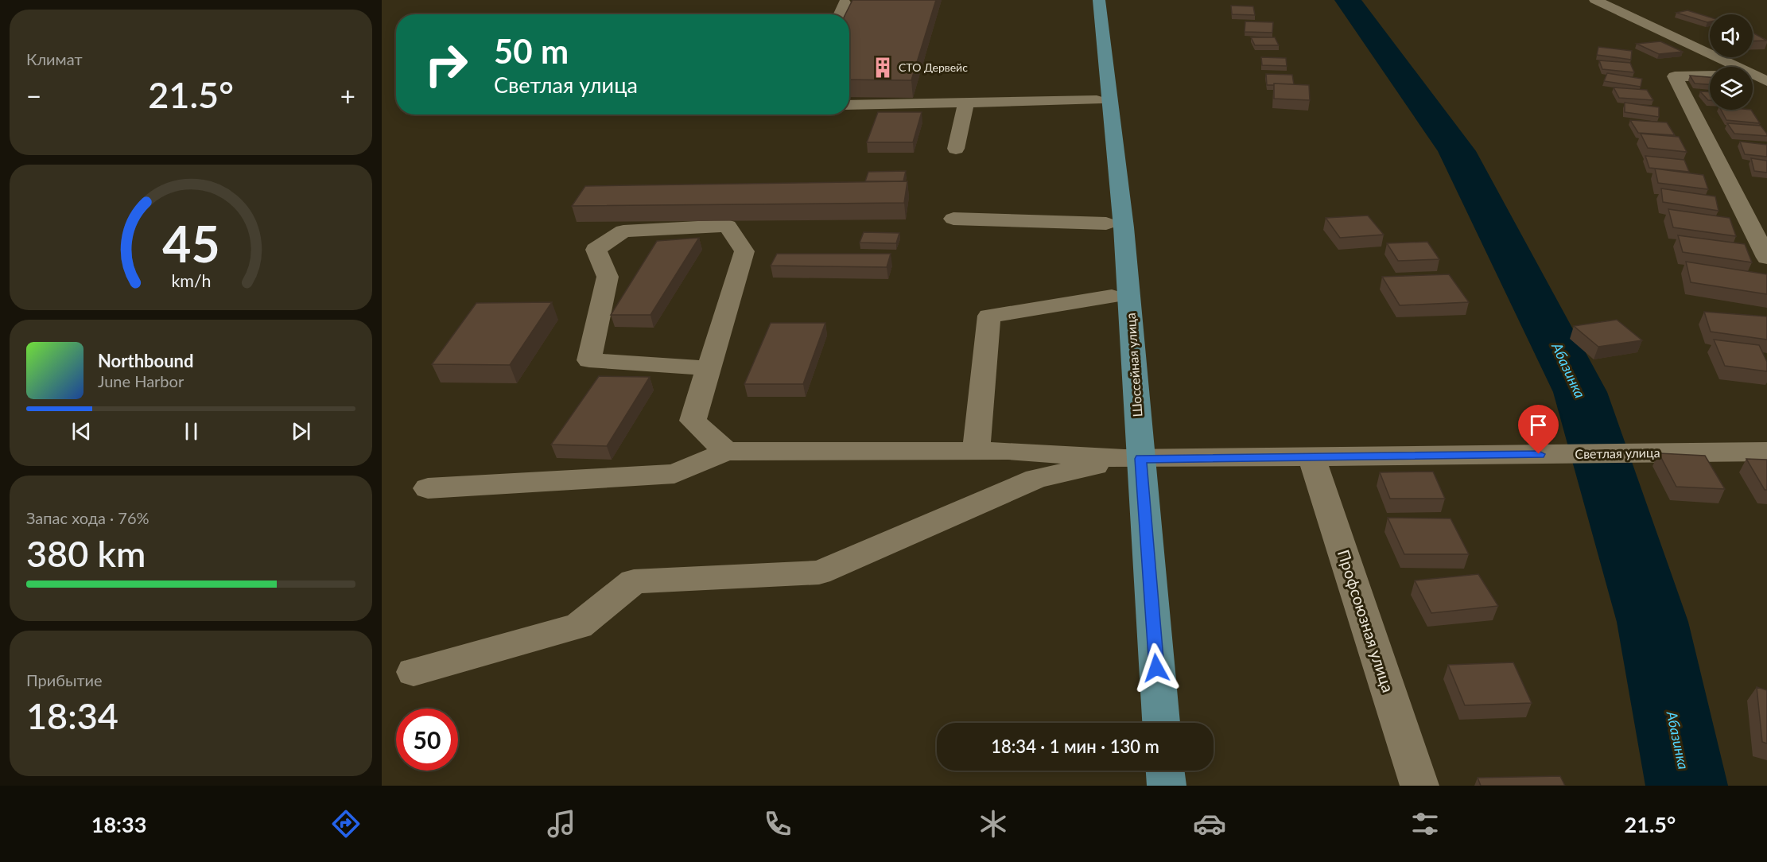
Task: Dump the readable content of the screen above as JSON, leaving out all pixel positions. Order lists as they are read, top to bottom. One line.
{"streets":{"main road":["Шоссейная улица"],"street":["Светлая улица","Профсоюзная улица"]},"crossings":[["Шоссейная улица","Светлая улица"],["Светлая улица","Профсоюзная улица"]],"water":["Абазинка"],"places":{"building":["СТО Дервейс"]},"page":{"tile":["Климат",["Запас хода · 76%","380 km"],["Прибытие","18:34"]],"turn":["50 m","Светлая улица"],"heat":["−","21.5°","+"],"song":["Northbound","June Harbor"],"limit":"50","trip":"18:34 · 1 мин · 130 m","tabs":["18:33","21.5°"],"gauge":["45","km/h"]}}
